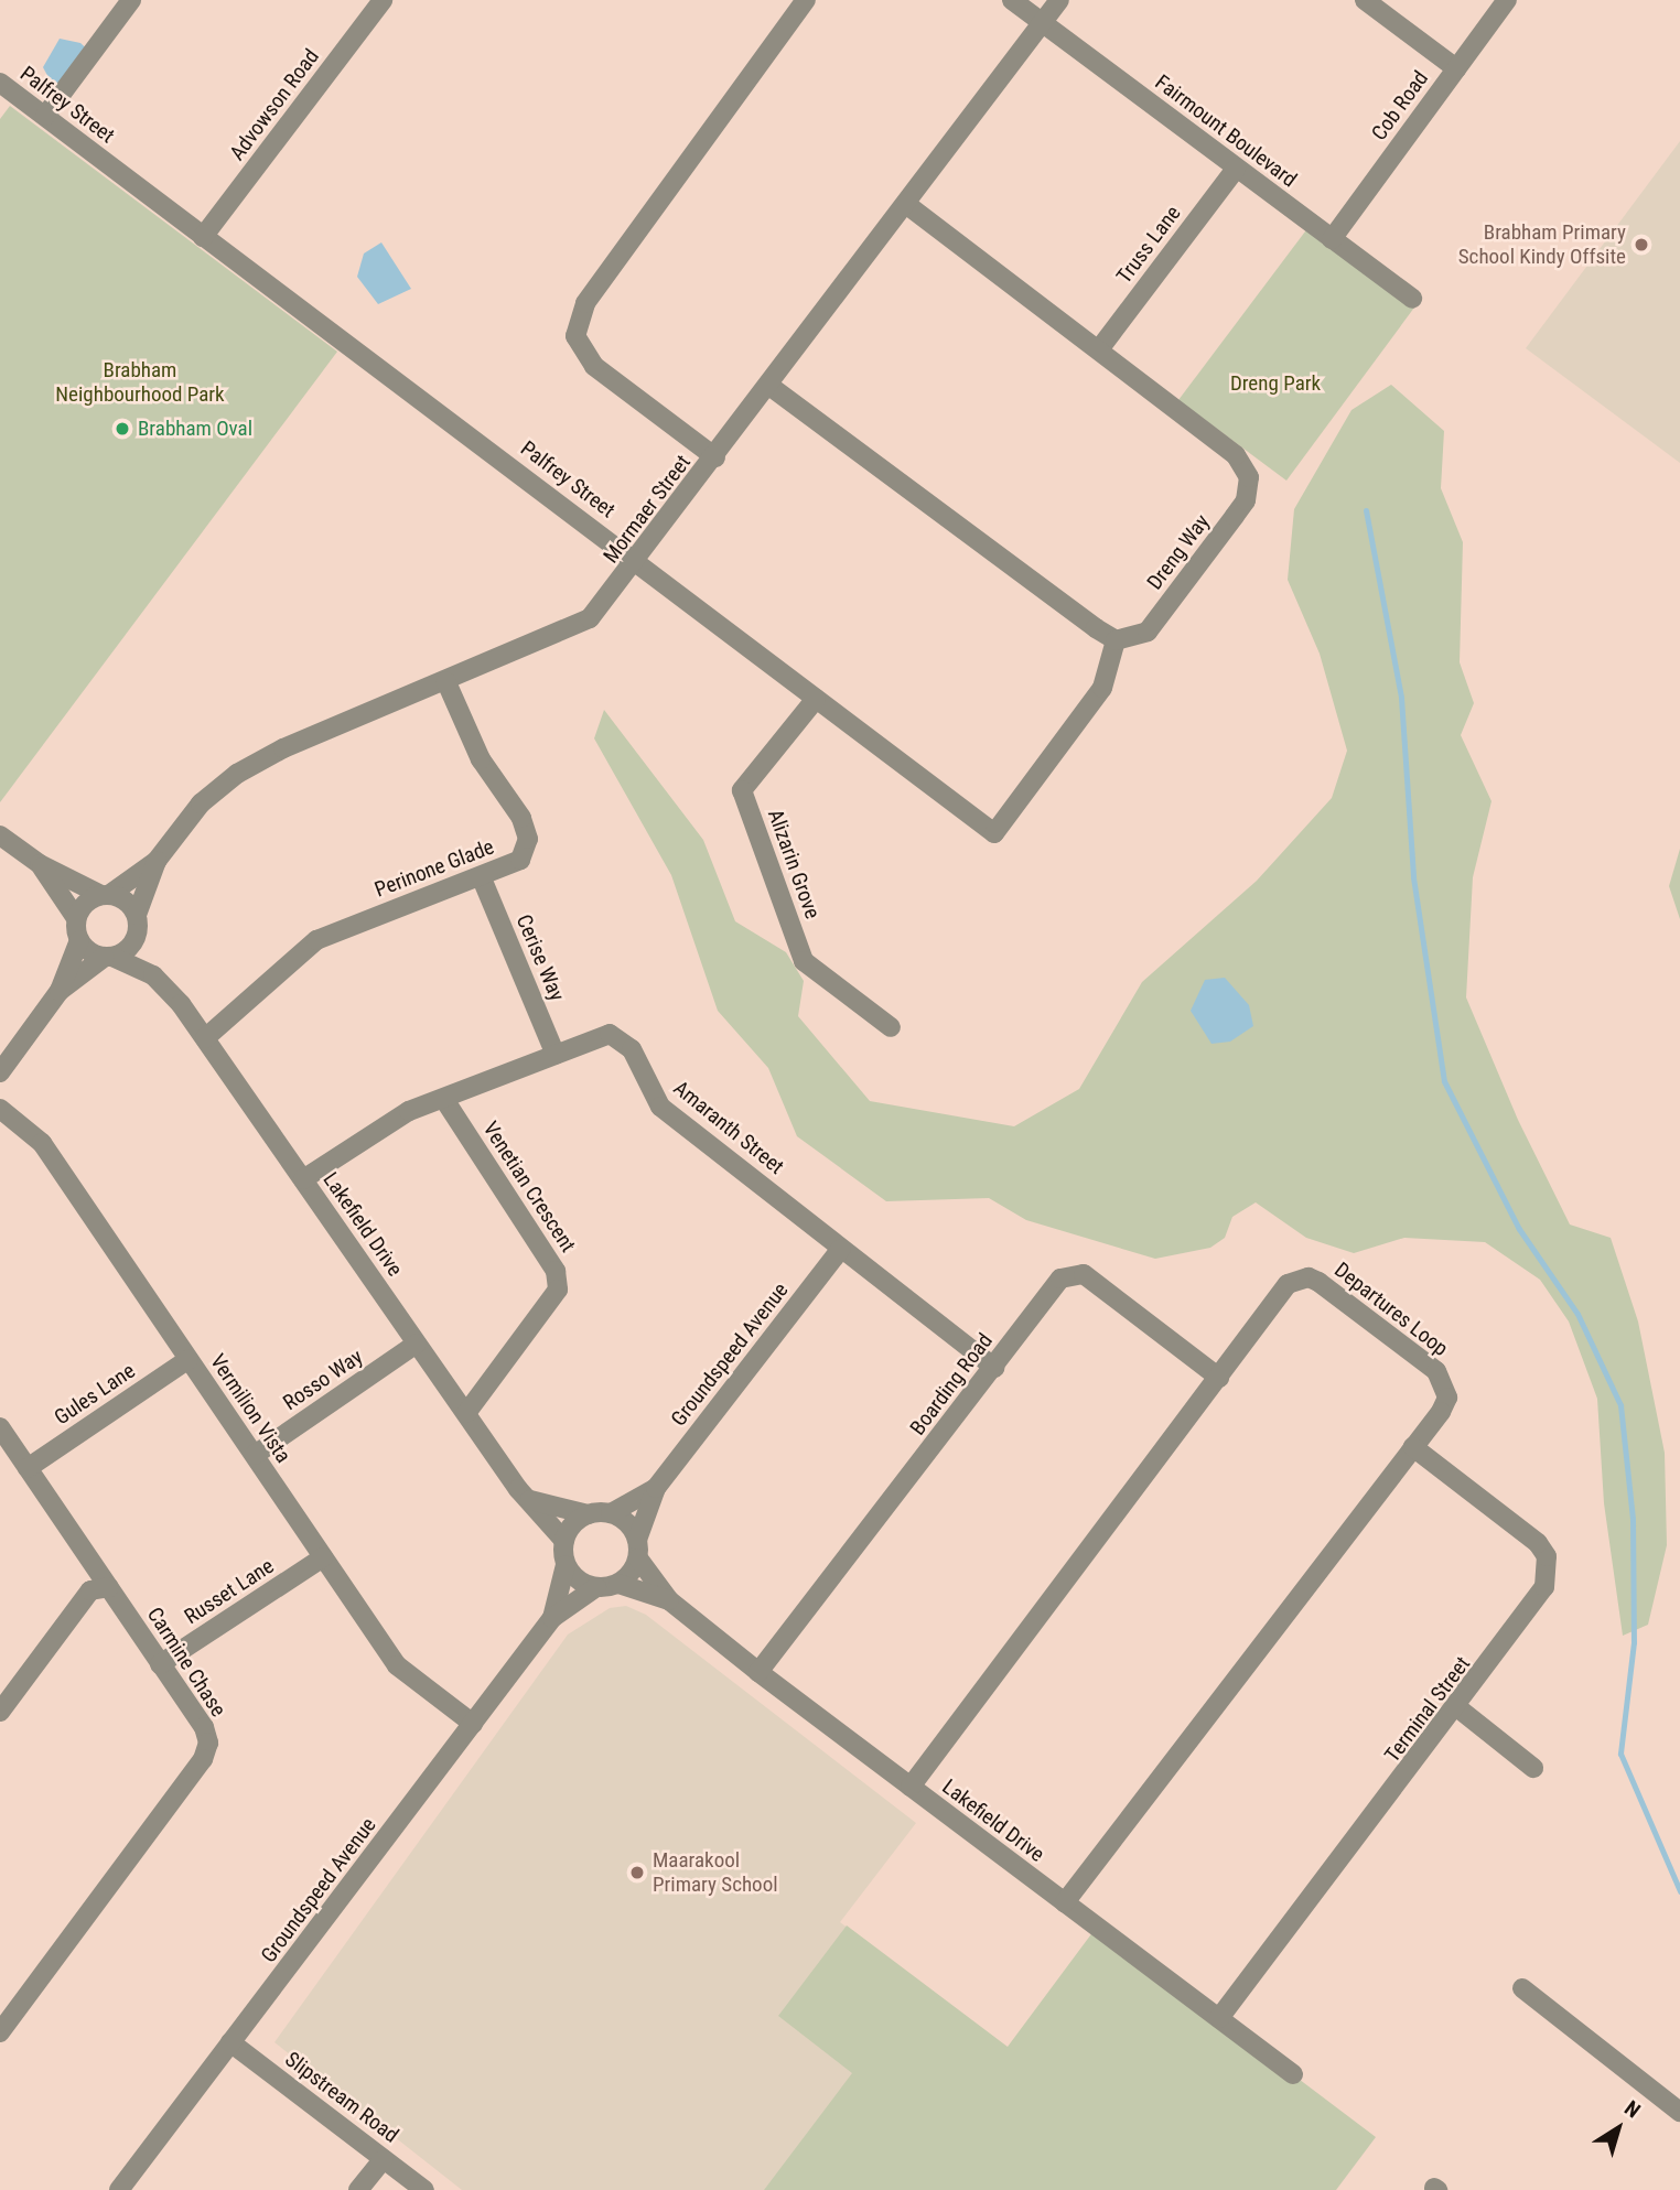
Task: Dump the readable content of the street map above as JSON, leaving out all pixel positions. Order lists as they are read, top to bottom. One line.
{"streets":{"street":["Palfrey Street","Advowson Road","Cob Road","Fairmount Boulevard","Truss Lane","Mormaer Street","Dreng Way","Alizarin Grove","Perinone Glade","Cerise Way","Amaranth Street","Venetian Crescent","Lakefield Drive","Departures Loop","Groundspeed Avenue","Rosso Way","Boarding Road","Gules Lane","Vermilion Vista","Russet Lane","Carmine Chase","Terminal Street","Slipstream Road"]},"crossings":[["Palfrey Street","Advowson Road"],["Palfrey Street","Mormaer Street"],["Palfrey Street","Dreng Way"],["Palfrey Street","Alizarin Grove"],["Cob Road","Fairmount Boulevard"],["Fairmount Boulevard","Truss Lane"],["Fairmount Boulevard","Mormaer Street"],["Truss Lane","Dreng Way"],["Mormaer Street","Dreng Way"],["Mormaer Street","Perinone Glade"],["Mormaer Street","Lakefield Drive"],["Perinone Glade","Cerise Way"],["Perinone Glade","Lakefield Drive"],["Cerise Way","Amaranth Street"],["Amaranth Street","Venetian Crescent"],["Amaranth Street","Lakefield Drive"],["Amaranth Street","Groundspeed Avenue"],["Amaranth Street","Boarding Road"],["Venetian Crescent","Lakefield Drive"],["Lakefield Drive","Departures Loop"],["Lakefield Drive","Groundspeed Avenue"],["Lakefield Drive","Rosso Way"],["Lakefield Drive","Boarding Road"],["Lakefield Drive","Terminal Street"],["Departures Loop","Boarding Road"],["Departures Loop","Terminal Street"],["Groundspeed Avenue","Vermilion Vista"],["Groundspeed Avenue","Slipstream Road"],["Rosso Way","Vermilion Vista"],["Gules Lane","Vermilion Vista"],["Gules Lane","Carmine Chase"],["Vermilion Vista","Russet Lane"],["Russet Lane","Carmine Chase"]],"parks":["Brabham Neighbourhood Park","Dreng Park"],"places":["Brabham Primary School Kindy Offsite","Brabham Oval","Maarakool Primary School"],"north":"top right"}
